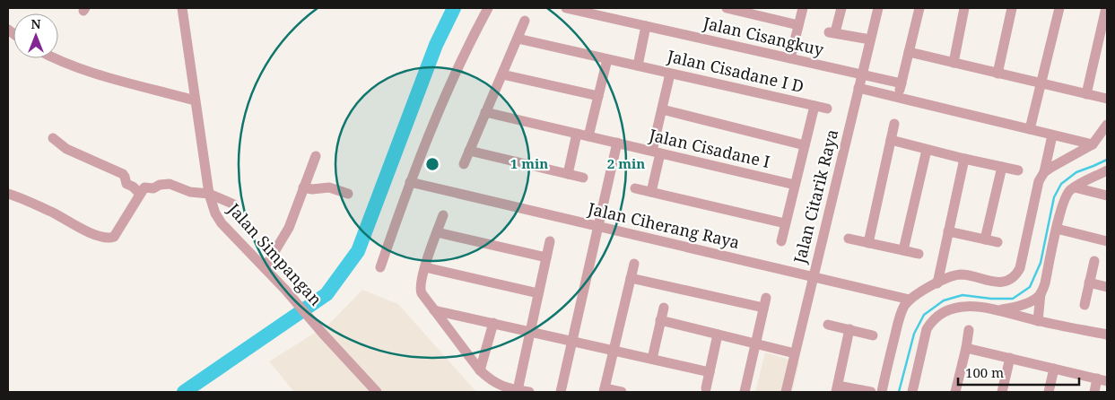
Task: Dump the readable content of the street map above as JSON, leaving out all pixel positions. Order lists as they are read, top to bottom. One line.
{"streets":{"street":["Jalan Cisangkuy","Jalan Cisadane I D","Jalan Cisadane I","Jalan Citarik Raya","Jalan Ciherang Raya","Jalan Simpangan"]},"crossings":[["Jalan Cisangkuy","Jalan Citarik Raya"],["Jalan Citarik Raya","Jalan Ciherang Raya"]],"scale_bar":"100 m","north":"top","rings":["1 min","2 min"]}
